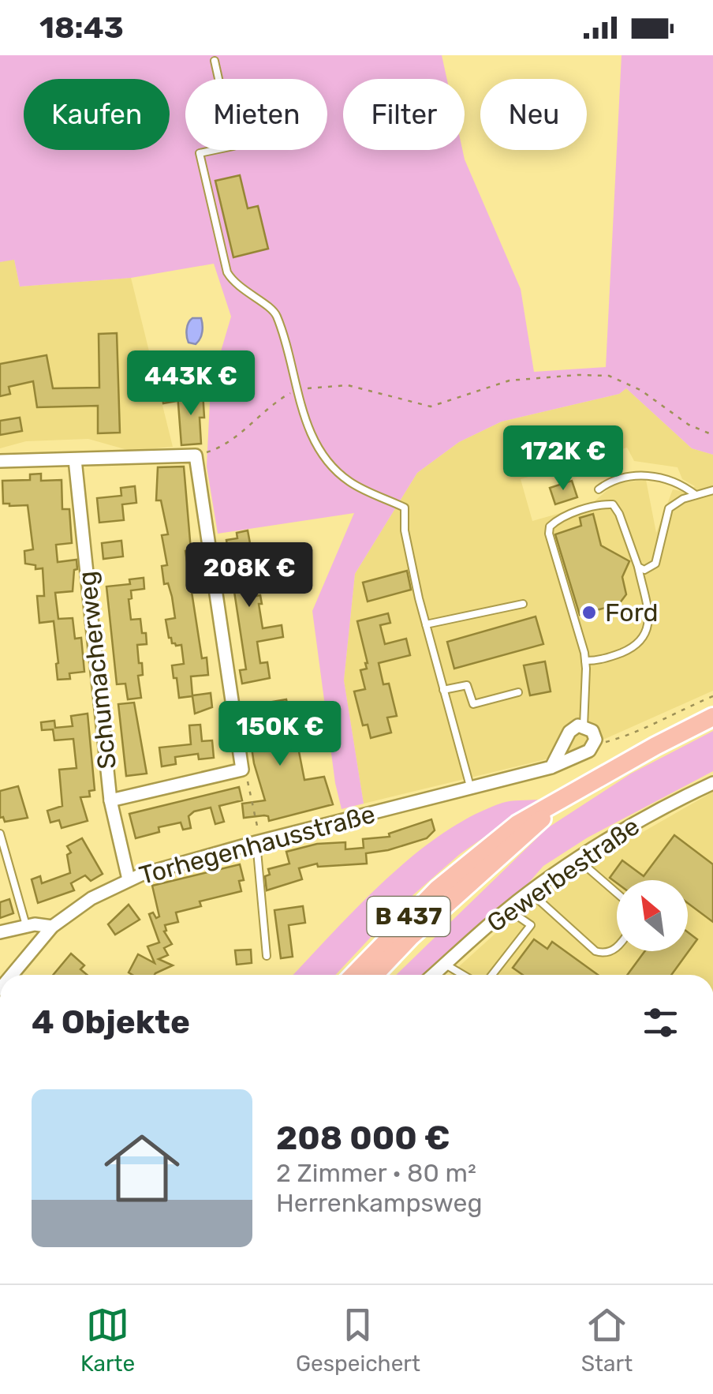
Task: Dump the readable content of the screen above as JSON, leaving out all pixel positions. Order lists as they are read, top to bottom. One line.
{"streets":{"main road":["B 437"],"street":["Schumacherweg","Torhegenhausstraße","Gewerbestraße"]},"crossings":[["Schumacherweg","Torhegenhausstraße"]],"places":["Ford"],"north":"top left","page":{"status":"18:43","chip":["Kaufen","Mieten","Filter","Neu"],"price":["443K €","172K €","208K €","150K €"],"heading":"4 Objekte","list":[{"name":"208 000 €","note":"2 Zimmer · 80 m² · Herrenkampsweg"}],"tabs":["Karte","Gespeichert","Start"]}}
